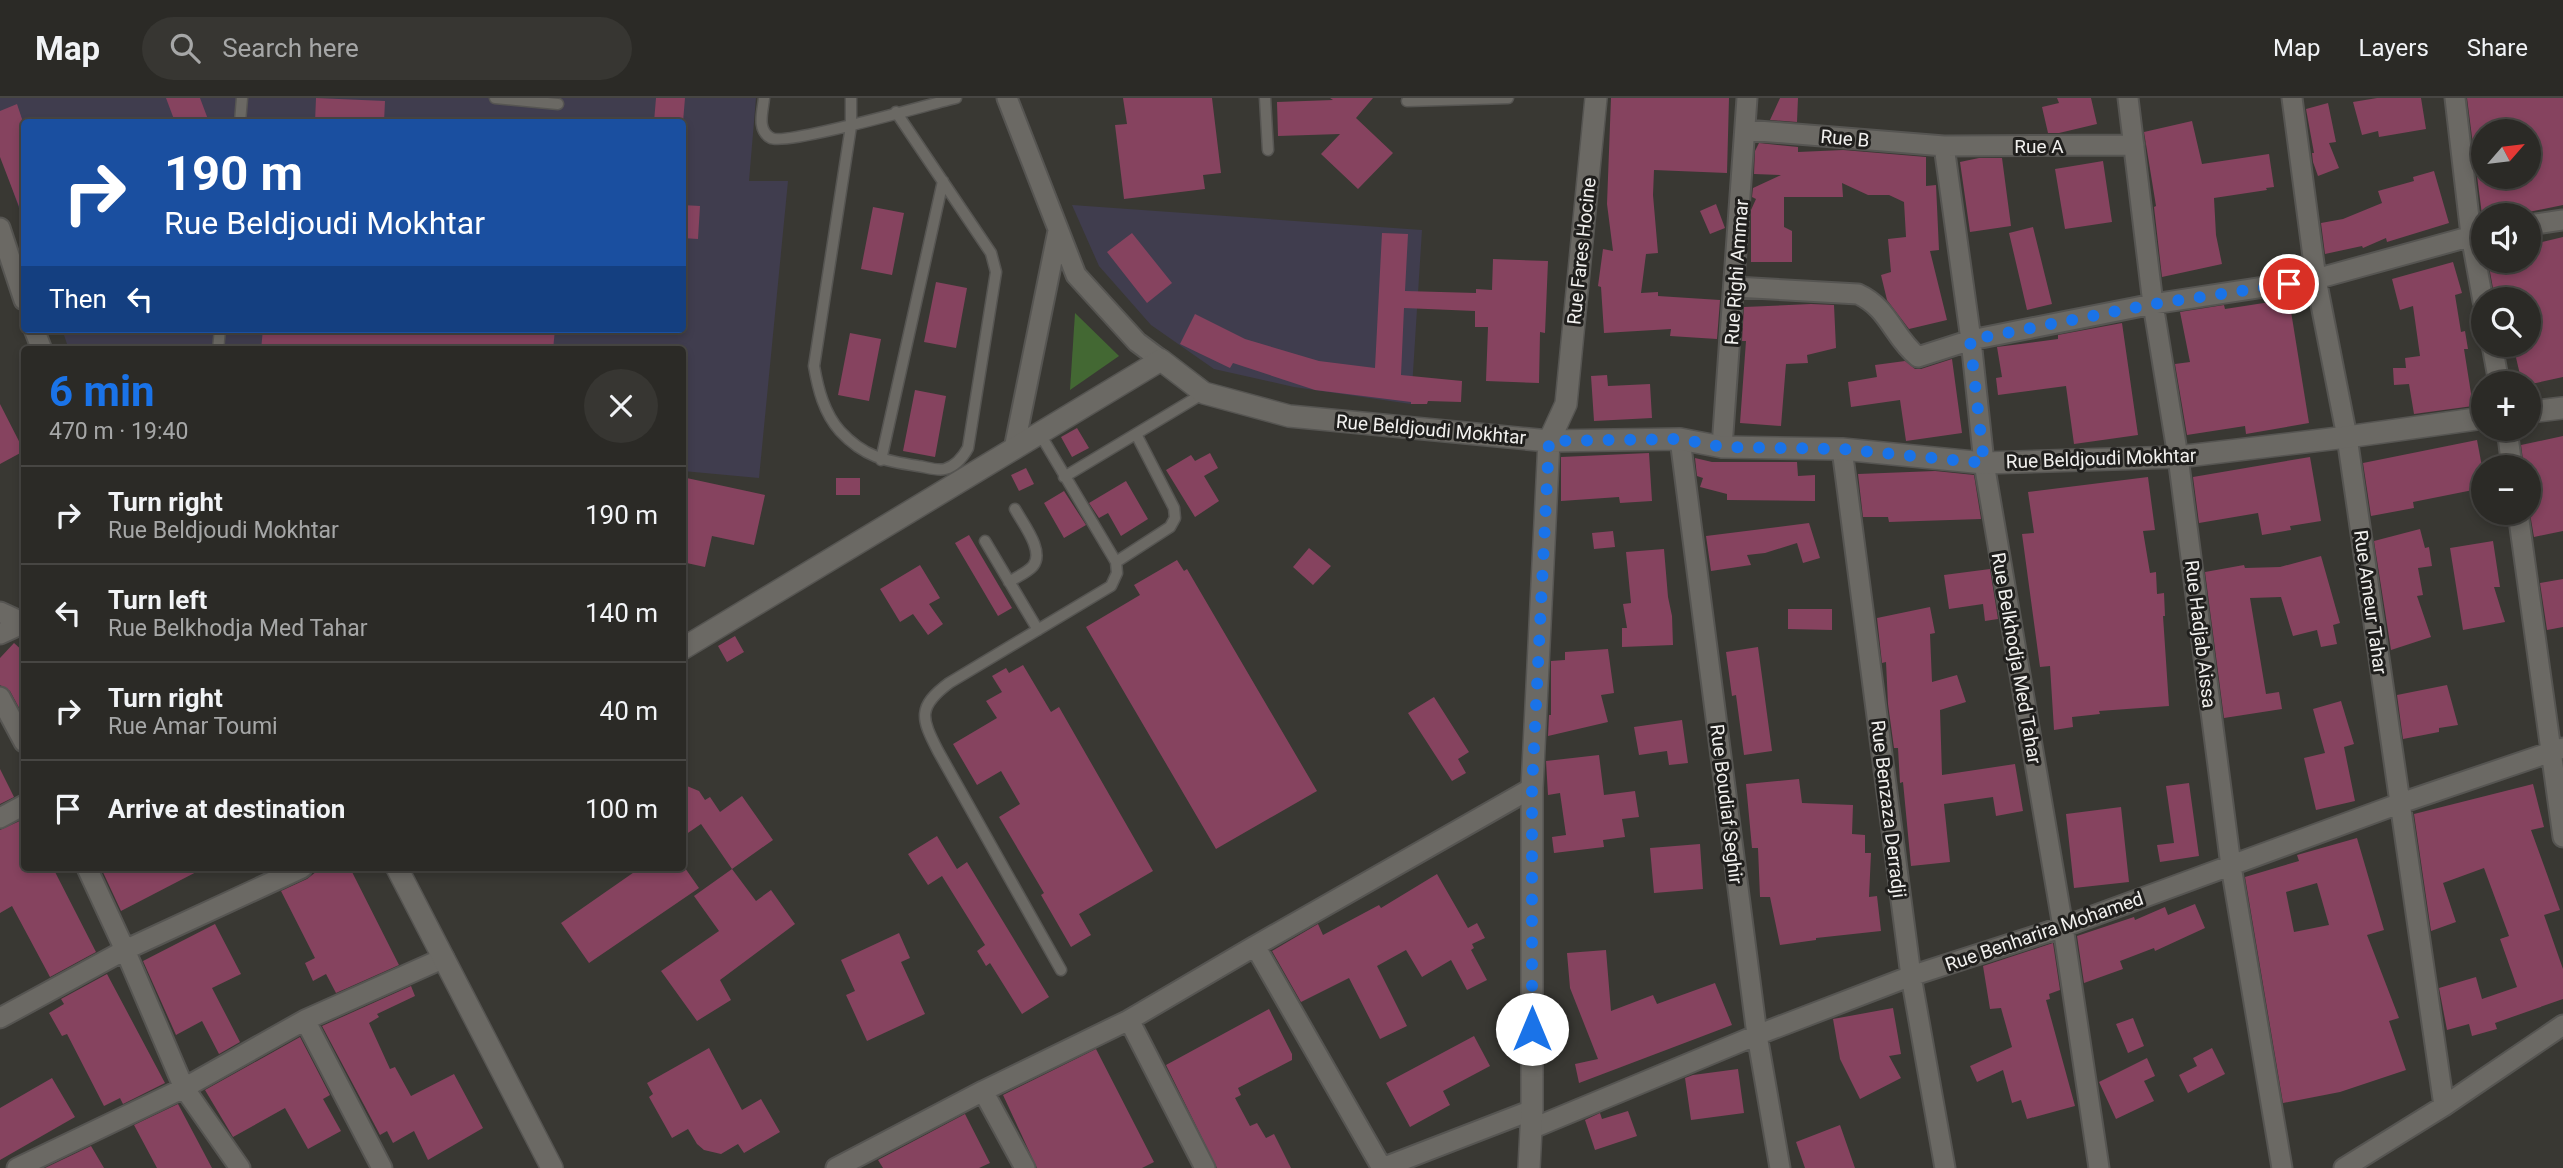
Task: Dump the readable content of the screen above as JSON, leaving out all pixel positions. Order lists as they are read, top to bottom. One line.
{"streets":{"street":["Rue B","Rue A","Rue Fares Hocine","Rue Righi Ammar","Rue Beldjoudi Mokhtar","Rue Ameur Tahar","Rue Hadjab Aissa","Rue Belkhodja Med Tahar","Rue Boudiaf Seghir","Rue Benzaza Derradji","Rue Benharira Mohamed"]},"crossings":[["Rue B","Rue A"],["Rue B","Rue Righi Ammar"],["Rue B","Rue Belkhodja Med Tahar"],["Rue A","Rue Hadjab Aissa"],["Rue A","Rue Belkhodja Med Tahar"],["Rue Fares Hocine","Rue Beldjoudi Mokhtar"],["Rue Righi Ammar","Rue Beldjoudi Mokhtar"],["Rue Beldjoudi Mokhtar","Rue Ameur Tahar"],["Rue Beldjoudi Mokhtar","Rue Hadjab Aissa"],["Rue Beldjoudi Mokhtar","Rue Belkhodja Med Tahar"],["Rue Beldjoudi Mokhtar","Rue Boudiaf Seghir"],["Rue Beldjoudi Mokhtar","Rue Benzaza Derradji"],["Rue Ameur Tahar","Rue Benharira Mohamed"],["Rue Hadjab Aissa","Rue Benharira Mohamed"],["Rue Belkhodja Med Tahar","Rue Benharira Mohamed"],["Rue Boudiaf Seghir","Rue Benharira Mohamed"],["Rue Benzaza Derradji","Rue Benharira Mohamed"]],"north":"top right","page":{"header":"Map","search":"Search here","nav":["Map","Layers","Share"],"map_buttons":["+","−"],"turn":["190 m","Rue Beldjoudi Mokhtar"],"then":"Then","heading":["6 min","470 m · 19:40"],"list":[{"name":"Turn right","note":"Rue Beldjoudi Mokhtar","value":"190 m"},{"name":"Turn left","note":"Rue Belkhodja Med Tahar","value":"140 m"},{"name":"Turn right","note":"Rue Amar Toumi","value":"40 m"},{"name":"Arrive at destination","value":"100 m"}]}}
